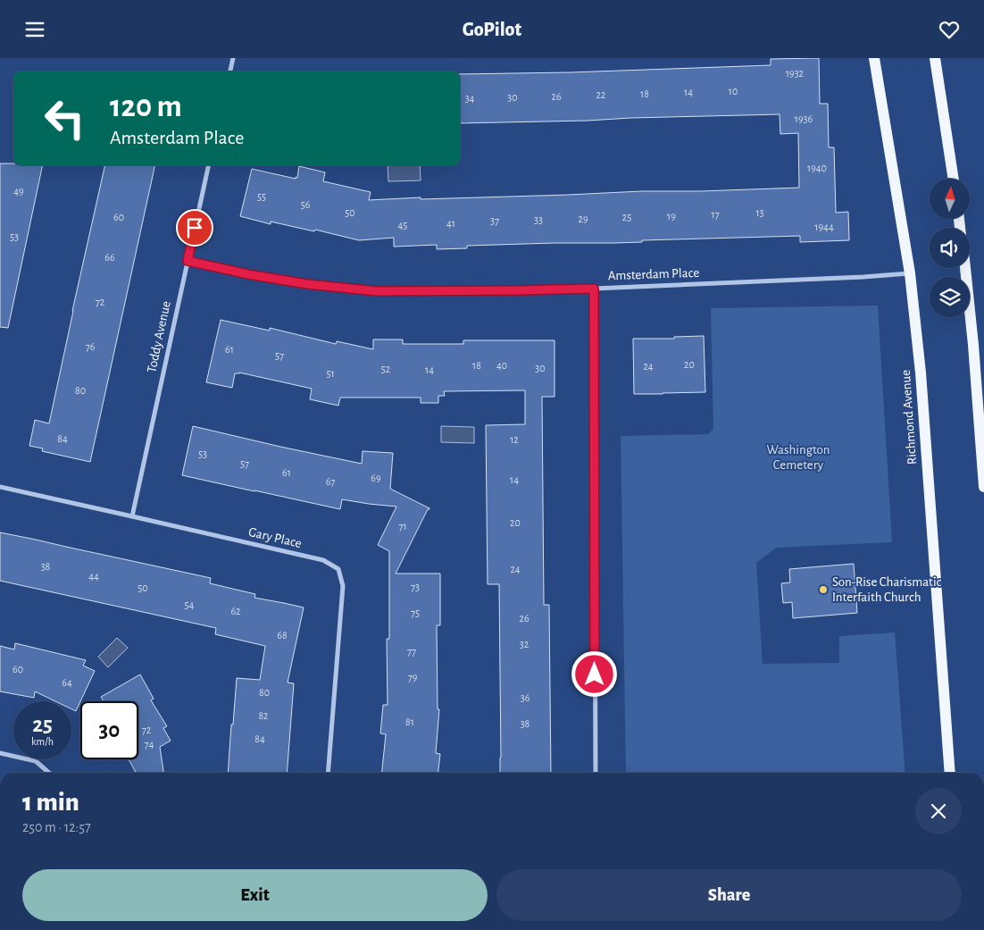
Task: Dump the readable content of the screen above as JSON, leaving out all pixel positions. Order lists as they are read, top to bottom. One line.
{"streets":{"main road":["Richmond Avenue"],"street":["Amsterdam Place","Toddy Avenue","Gary Place"]},"crossings":[["Amsterdam Place","Toddy Avenue"],["Amsterdam Place","Richmond Avenue"],["Toddy Avenue","Gary Place"]],"parks":["Washington Cemetery"],"places":["Son-Rise Charismatic Interfaith Church"],"house_numbers":["1932","10","14","18","22","26","30","34","1936","1940","49","55","56","50","13","17","19","60","25","29","33","37","41","45","1944","53","66","72","76","61","57","20","18","40","24","30","52","14","51","80","84","12","53","57","61","69","14","67","20","71","38","24","44","73","50","54","62","75","26","68","32","77","60","79","64","80","36","82","81","38","72","84","74"],"north":"top","page":{"header":"GoPilot","turn":["120 m","Amsterdam Place"],"speed":"25 km/h","limit":"30","heading":["1 min","250 m · 12:57"],"buttons":["Exit","Share"]}}
